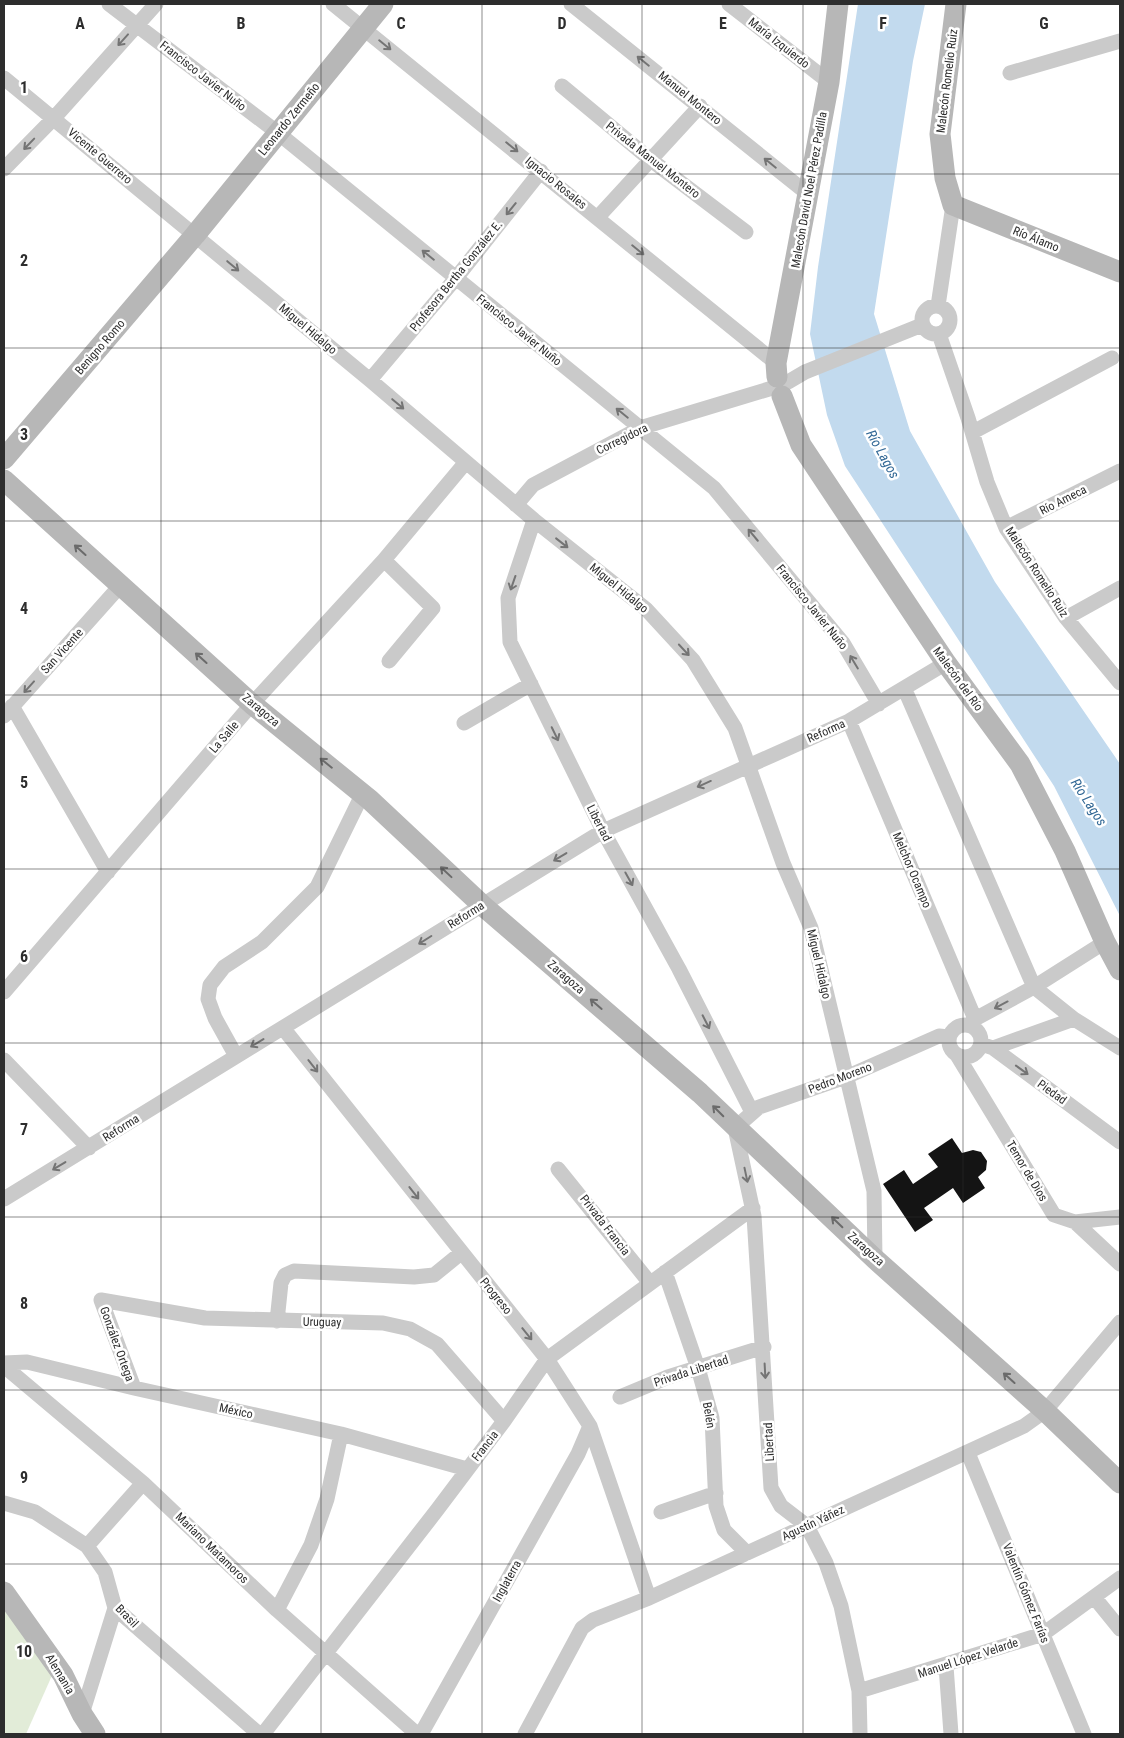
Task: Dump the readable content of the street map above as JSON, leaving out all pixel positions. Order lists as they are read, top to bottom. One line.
{"streets":{"street":["María Izquierdo","Francisco Javier Nuño","Malecón Romelio Ruiz","Manuel Montero","Leonardo Zermeño","Vicente Guerrero","Privada Manuel Montero","Ignacio Rosales","Malecón David Noel Pérez Padilla","Río Álamo","Profesora Bertha González E.","Miguel Hidalgo","Benigno Romo","Corregidora","Río Ameca","San Vicente","Malecón del Río","Zaragoza","Reforma","La Salle","Libertad","Melchor Ocampo","Pedro Moreno","Piedad","Temor de Dios","Privada Francia","Progreso","Uruguay","González Ortega","Privada Libertad","México","Belén","Francia","Agustín Yáñez","Mariano Matamoros","Inglaterra","Valentín Gómez Farías","Brasil","Manuel López Velarde","Alemania"]},"crossings":[["María Izquierdo","Malecón David Noel Pérez Padilla"],["Francisco Javier Nuño","Leonardo Zermeño"],["Francisco Javier Nuño","Profesora Bertha González E."],["Francisco Javier Nuño","Corregidora"],["Francisco Javier Nuño","Reforma"],["Malecón Romelio Ruiz","Río Álamo"],["Malecón Romelio Ruiz","Corregidora"],["Malecón Romelio Ruiz","Río Ameca"],["Manuel Montero","Malecón David Noel Pérez Padilla"],["Leonardo Zermeño","Vicente Guerrero"],["Leonardo Zermeño","Ignacio Rosales"],["Leonardo Zermeño","Miguel Hidalgo"],["Leonardo Zermeño","Benigno Romo"],["Vicente Guerrero","Miguel Hidalgo"],["Vicente Guerrero","Benigno Romo"],["Ignacio Rosales","Malecón David Noel Pérez Padilla"],["Ignacio Rosales","Profesora Bertha González E."],["Ignacio Rosales","Corregidora"],["Ignacio Rosales","Malecón del Río"],["Malecón David Noel Pérez Padilla","Corregidora"],["Malecón David Noel Pérez Padilla","Malecón del Río"],["Profesora Bertha González E.","Miguel Hidalgo"],["Miguel Hidalgo","Benigno Romo"],["Miguel Hidalgo","Corregidora"],["Miguel Hidalgo","Zaragoza"],["Miguel Hidalgo","Reforma"],["Miguel Hidalgo","La Salle"],["Miguel Hidalgo","Libertad"],["Miguel Hidalgo","Pedro Moreno"],["Corregidora","Malecón del Río"],["San Vicente","Zaragoza"],["Malecón del Río","Reforma"],["Zaragoza","Reforma"],["Zaragoza","La Salle"],["Zaragoza","Libertad"],["Zaragoza","Pedro Moreno"],["Zaragoza","Agustín Yáñez"],["Reforma","Libertad"],["Reforma","Melchor Ocampo"],["Reforma","Progreso"],["Libertad","Pedro Moreno"],["Libertad","Privada Libertad"],["Libertad","Francia"],["Libertad","Agustín Yáñez"],["Libertad","Manuel López Velarde"],["Melchor Ocampo","Pedro Moreno"],["Melchor Ocampo","Piedad"],["Melchor Ocampo","Temor de Dios"],["Pedro Moreno","Piedad"],["Pedro Moreno","Temor de Dios"],["Piedad","Temor de Dios"],["Privada Francia","Francia"],["Progreso","Francia"],["Progreso","Agustín Yáñez"],["Progreso","Inglaterra"],["Uruguay","González Ortega"],["Uruguay","Francia"],["González Ortega","México"],["Privada Libertad","Belén"],["México","Francia"],["México","Mariano Matamoros"],["Belén","Francia"],["Belén","Agustín Yáñez"],["Francia","Mariano Matamoros"],["Agustín Yáñez","Valentín Gómez Farías"],["Mariano Matamoros","Inglaterra"],["Valentín Gómez Farías","Manuel López Velarde"]],"one_way":["Francisco Javier Nuño","Manuel Montero","Ignacio Rosales","Profesora Bertha González E.","Miguel Hidalgo","San Vicente","Zaragoza","Reforma","Libertad","Progreso"],"water":["Río Lagos"],"grid":{"columns":["A","B","C","D","E","F","G"],"rows":["1","2","3","4","5","6","7","8","9","10"]}}
